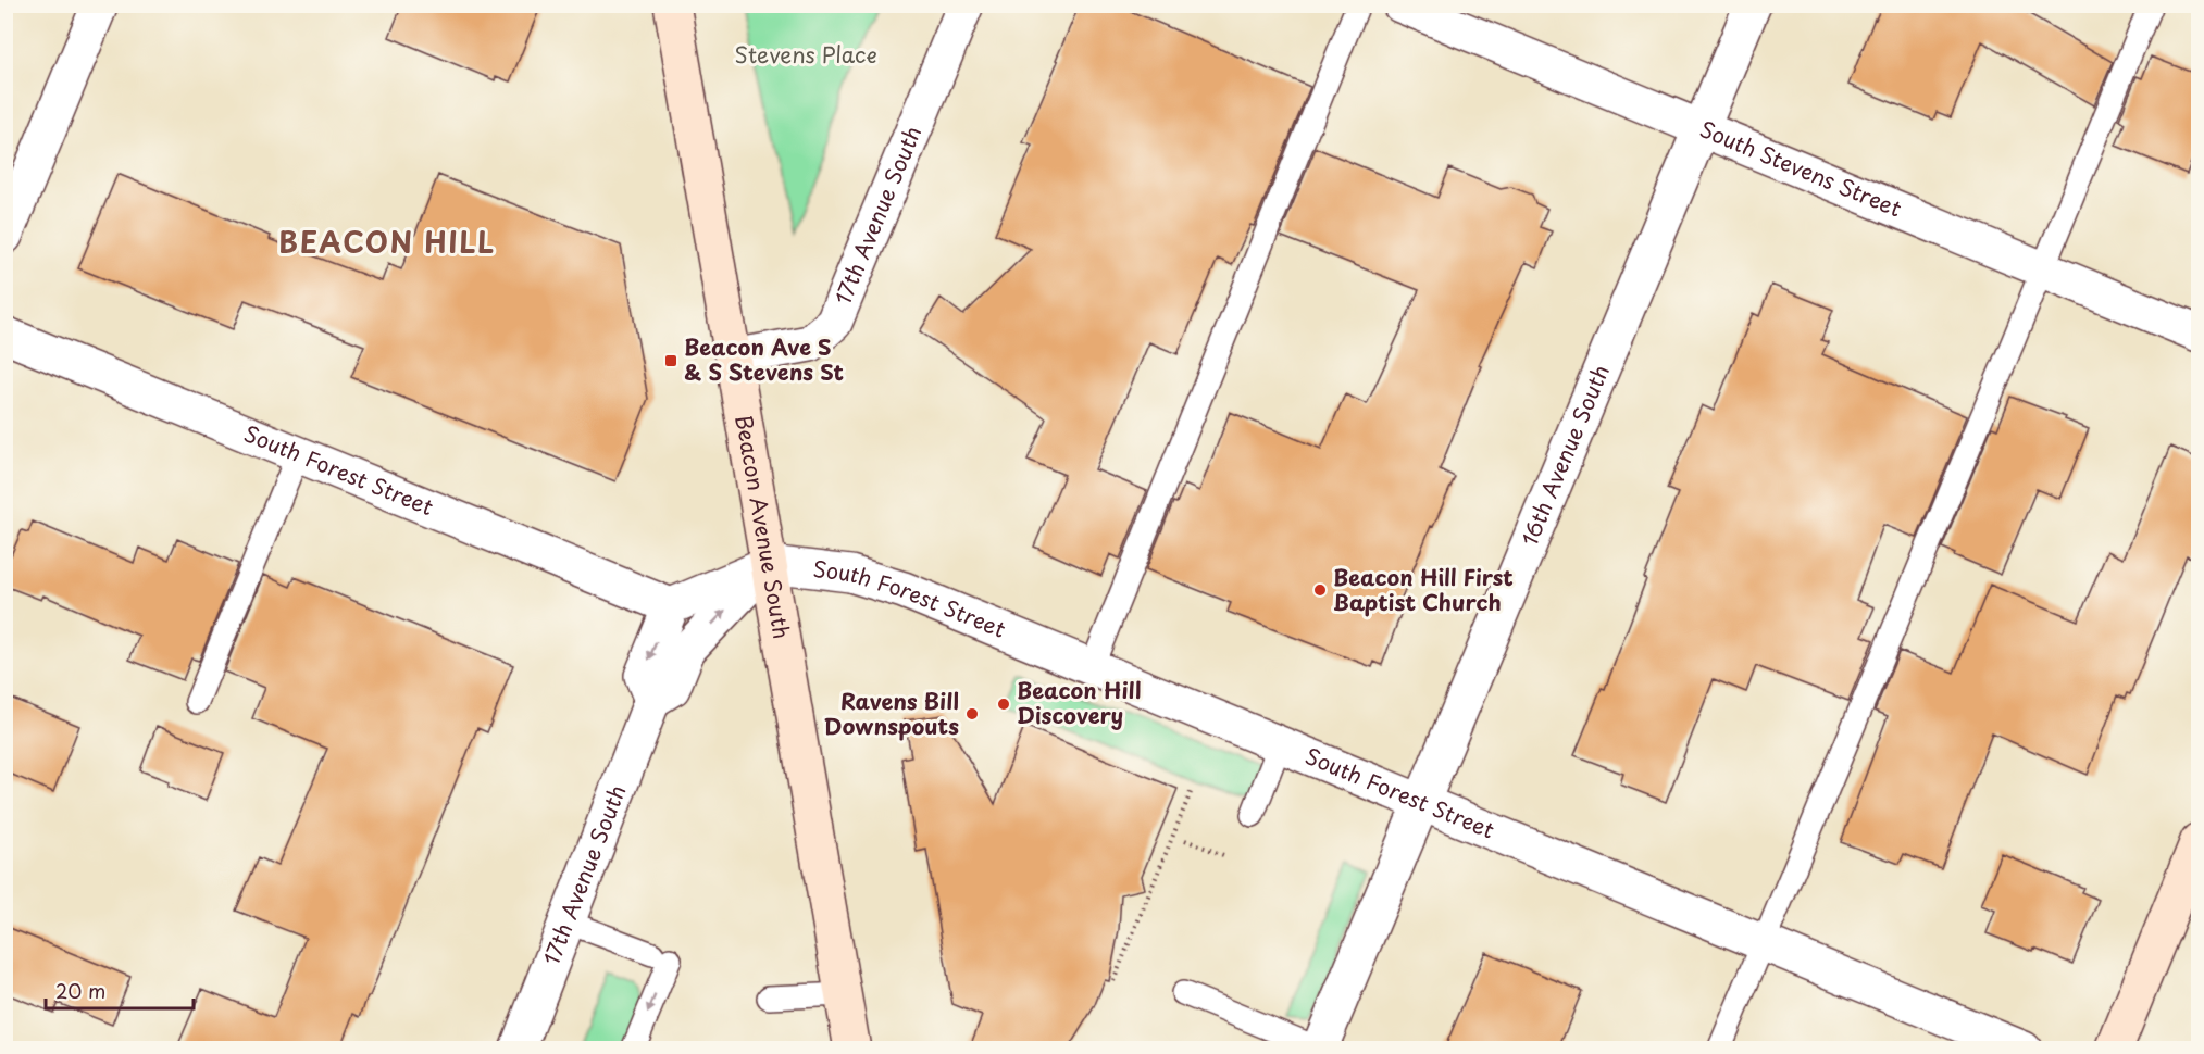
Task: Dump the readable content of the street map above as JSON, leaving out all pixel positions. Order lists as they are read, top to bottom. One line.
{"streets":{"main road":["Beacon Avenue South"],"street":["South Stevens Street","17th Avenue South","16th Avenue South","South Forest Street"]},"crossings":[["South Stevens Street","16th Avenue South"],["17th Avenue South","South Forest Street"],["17th Avenue South","Beacon Avenue South"],["16th Avenue South","South Forest Street"],["South Forest Street","Beacon Avenue South"]],"districts":["BEACON HILL"],"parks":["Stevens Place"],"places":{"transit":["Beacon Ave S & S Stevens St"],"other":["Beacon Hill First Baptist Church","Beacon Hill Discovery","Ravens Bill Downspouts"]},"scale_bar":"20 m"}
